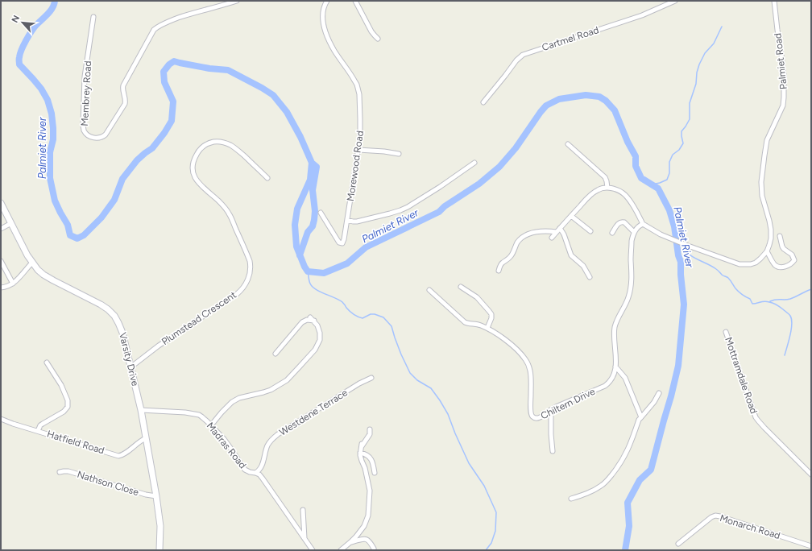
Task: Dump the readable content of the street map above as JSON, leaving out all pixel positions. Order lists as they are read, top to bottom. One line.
{"streets":{"street":["Cartmel Road","Palmiet Road","Membrey Road","Morewood Road","Plumstead Crescent","Varsity Drive","Mottramdale Road","Chiltern Drive","Westdene Terrace","Hatfield Road","Madras Road","Nathson Close","Monarch Road"]},"crossings":[["Plumstead Crescent","Varsity Drive"],["Varsity Drive","Hatfield Road"],["Varsity Drive","Madras Road"],["Varsity Drive","Nathson Close"],["Westdene Terrace","Madras Road"]],"water":["Palmiet River"],"north":"top left"}
